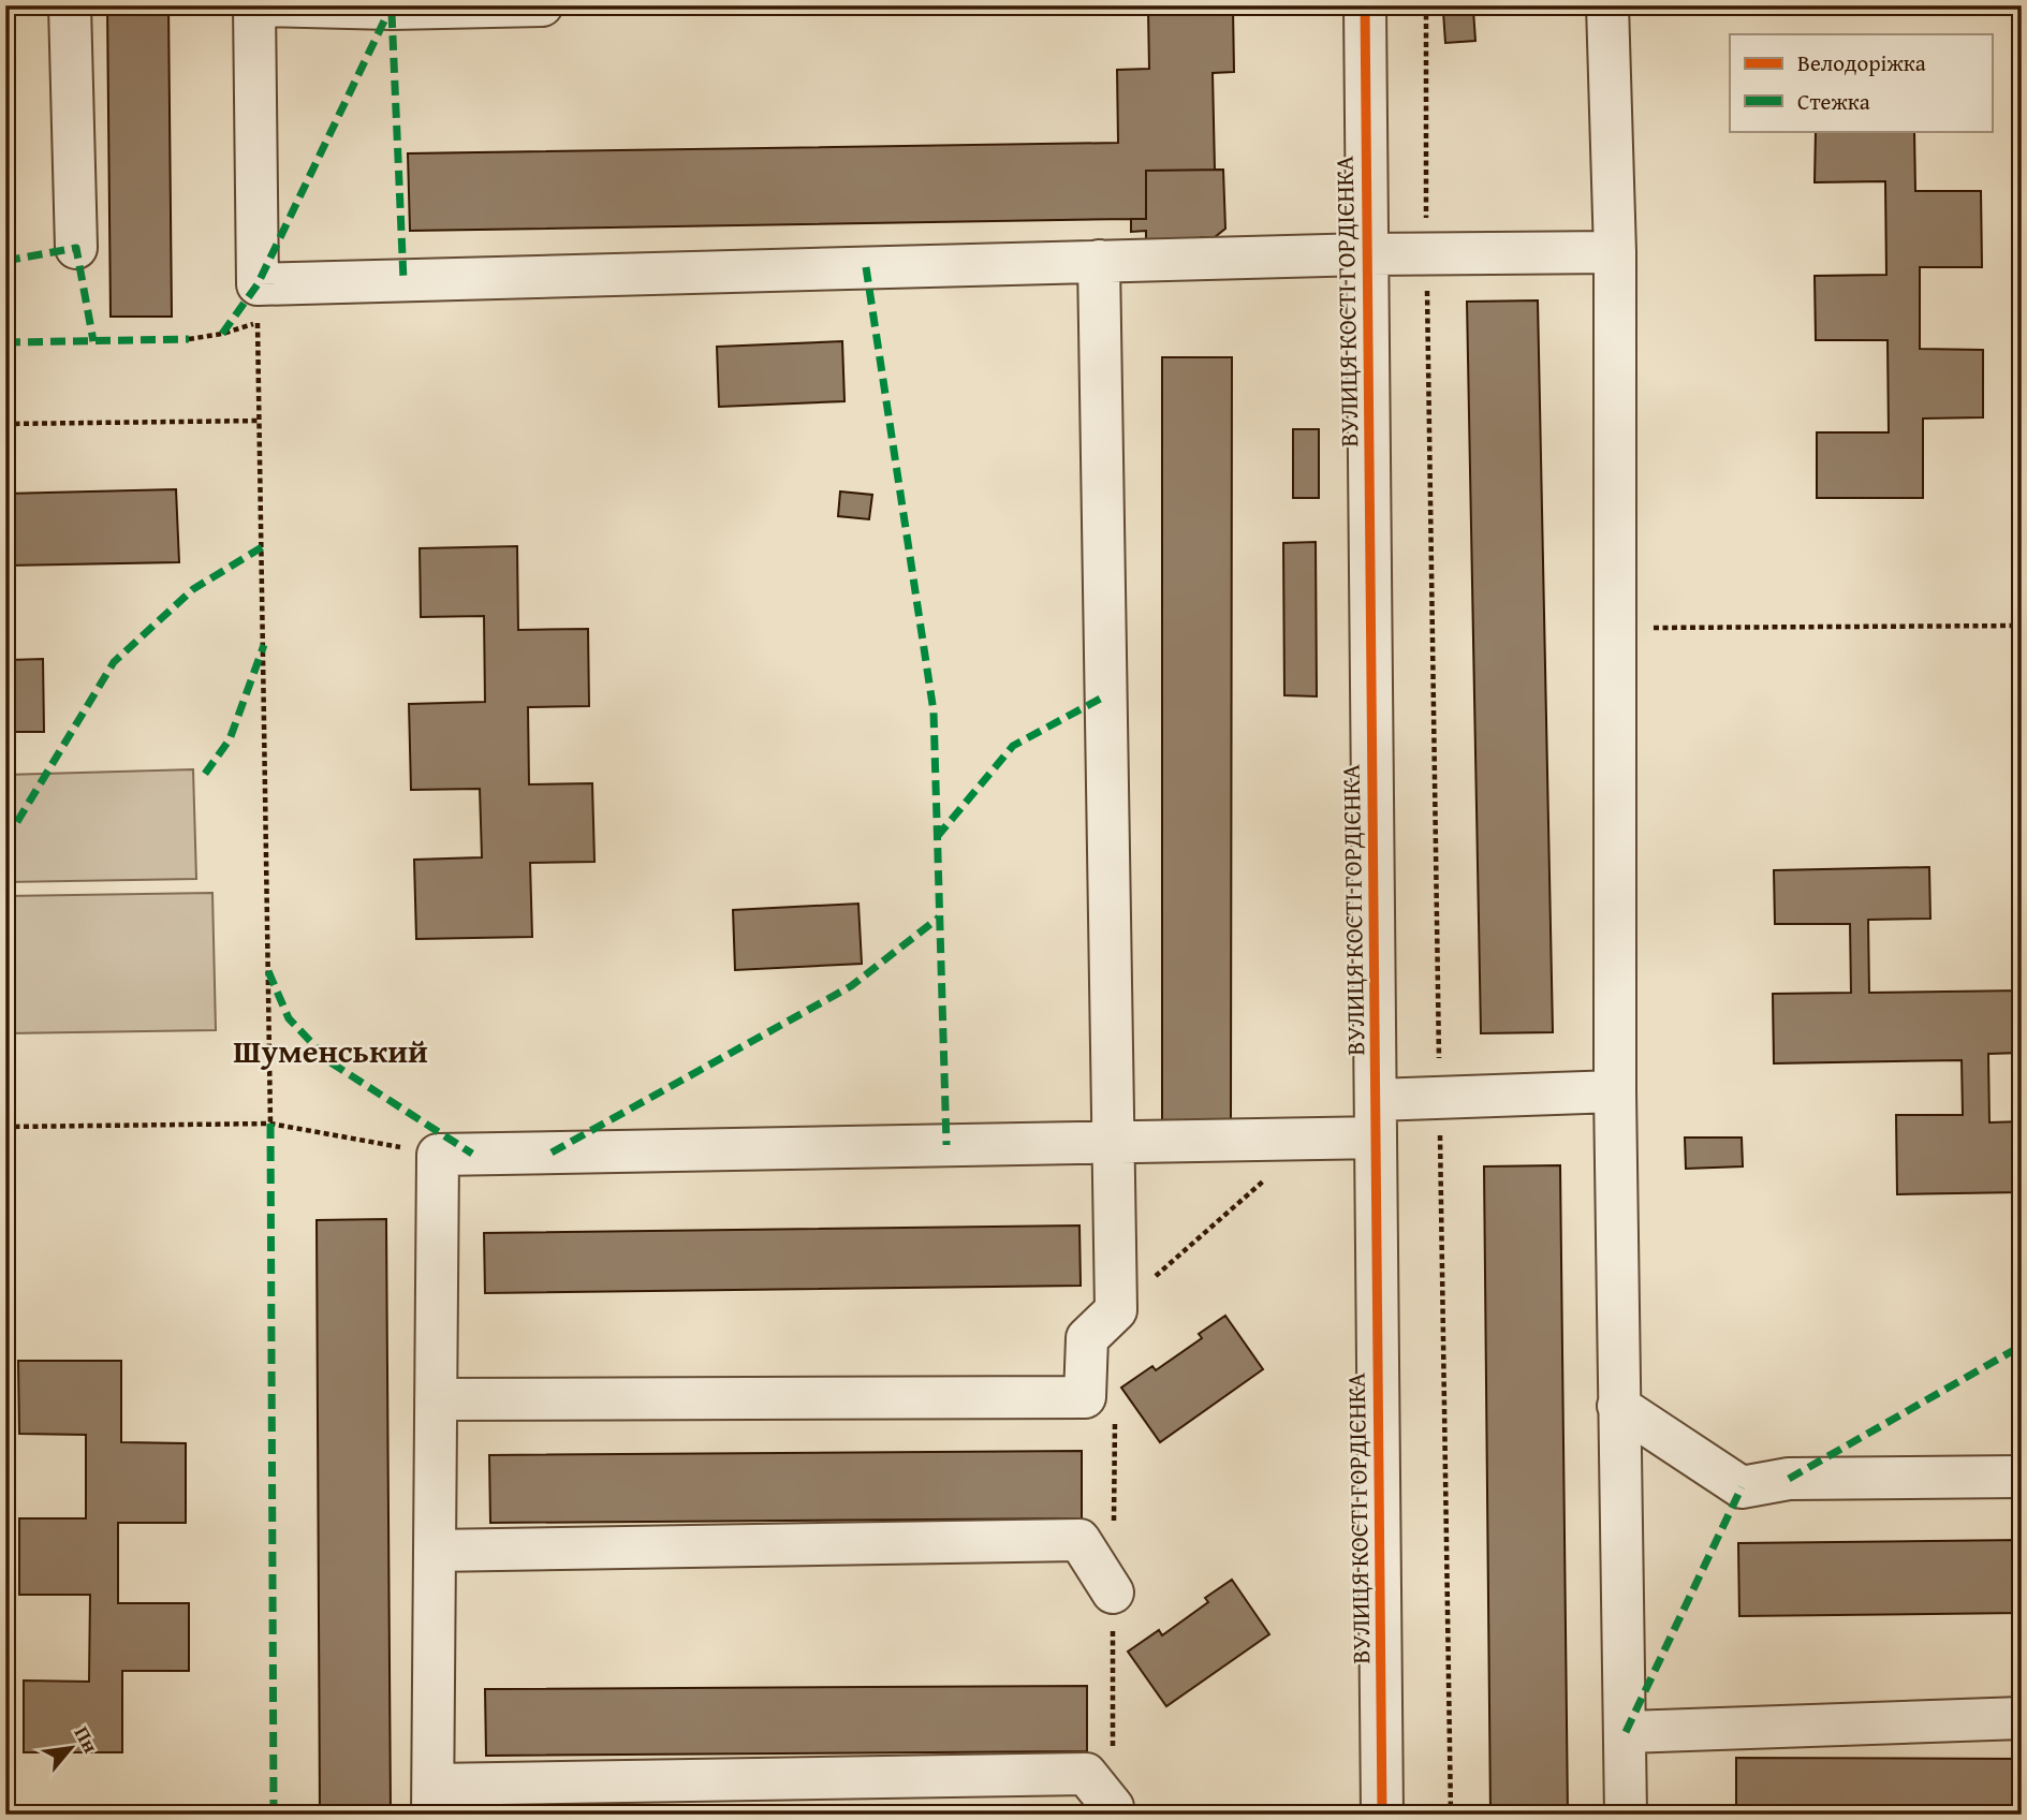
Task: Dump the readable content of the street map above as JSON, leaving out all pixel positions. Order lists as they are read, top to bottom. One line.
{"streets":{"street":["ВУЛИЦЯ КОСТІ ГОРДІЄНКА"]},"districts":["Шуменський"],"legend":["Велодоріжка","Стежка"],"north":"top right"}
